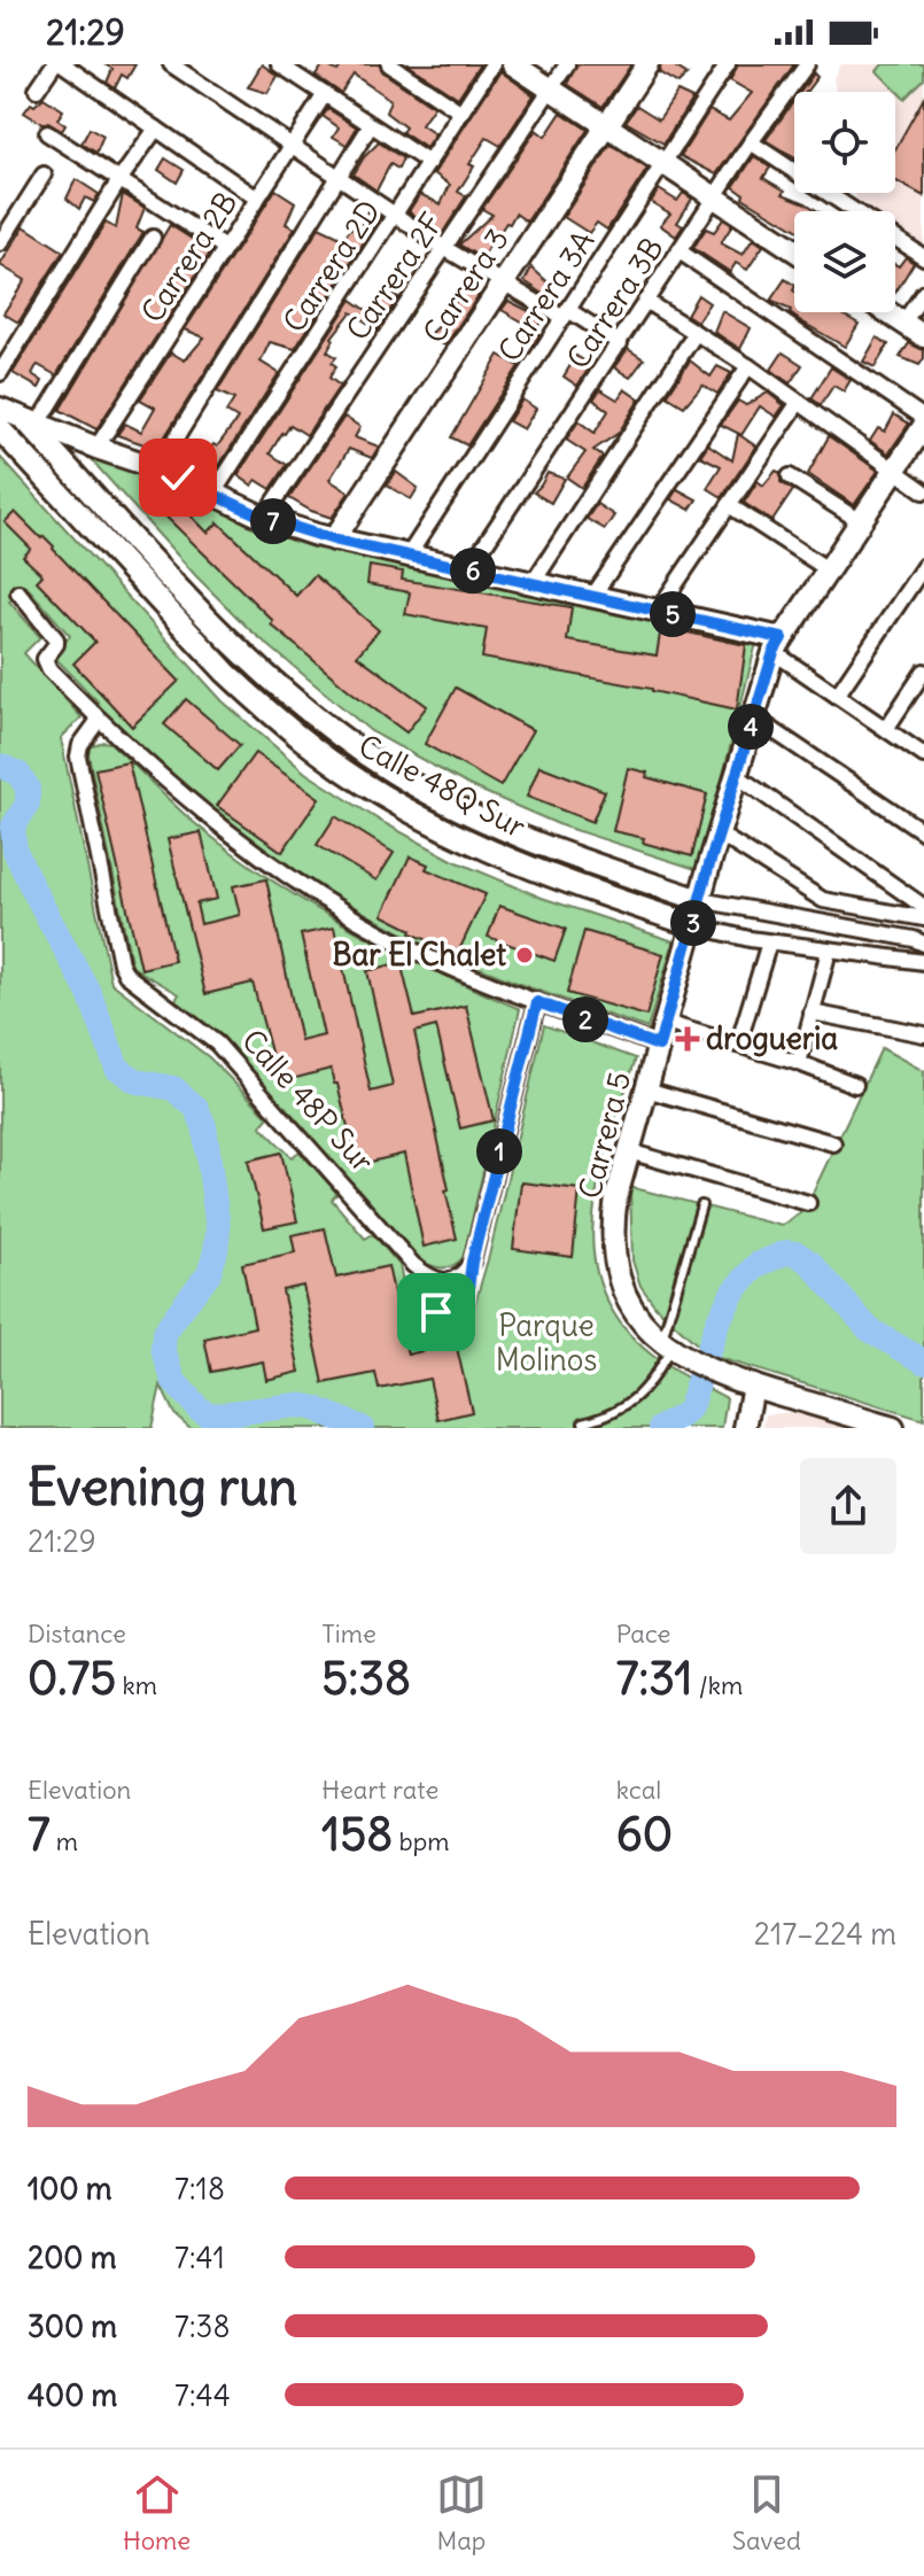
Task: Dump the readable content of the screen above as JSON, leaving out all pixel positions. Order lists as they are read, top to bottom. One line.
{"streets":{"main road":["Carrera 3","Calle 48Q Sur","Carrera 5"],"street":["Carrera 2B","Carrera 2D","Carrera 2F","Carrera 3A","Carrera 3B","Calle 48P Sur"]},"crossings":[["Calle 48Q Sur","Carrera 5"]],"parks":["Parque Molinos"],"places":{"other":["Bar El Chalet"],"health":["drogueria"]},"page":{"status":"21:29","pins":["7","6","5","4","3","2","1"],"heading":["Evening run","21:29"],"stats":[["Distance","0.75 km"],["Time","5:38"],["Pace","7:31 /km"],["Elevation","7 m"],["Heart rate","158 bpm"],["kcal","60"]],"chart":["Elevation","217–224 m"],"list":[{"name":"100 m","note":"7:18"},{"name":"200 m","note":"7:41"},{"name":"300 m","note":"7:38"},{"name":"400 m","note":"7:44"}],"tabs":["Home","Map","Saved"]}}
